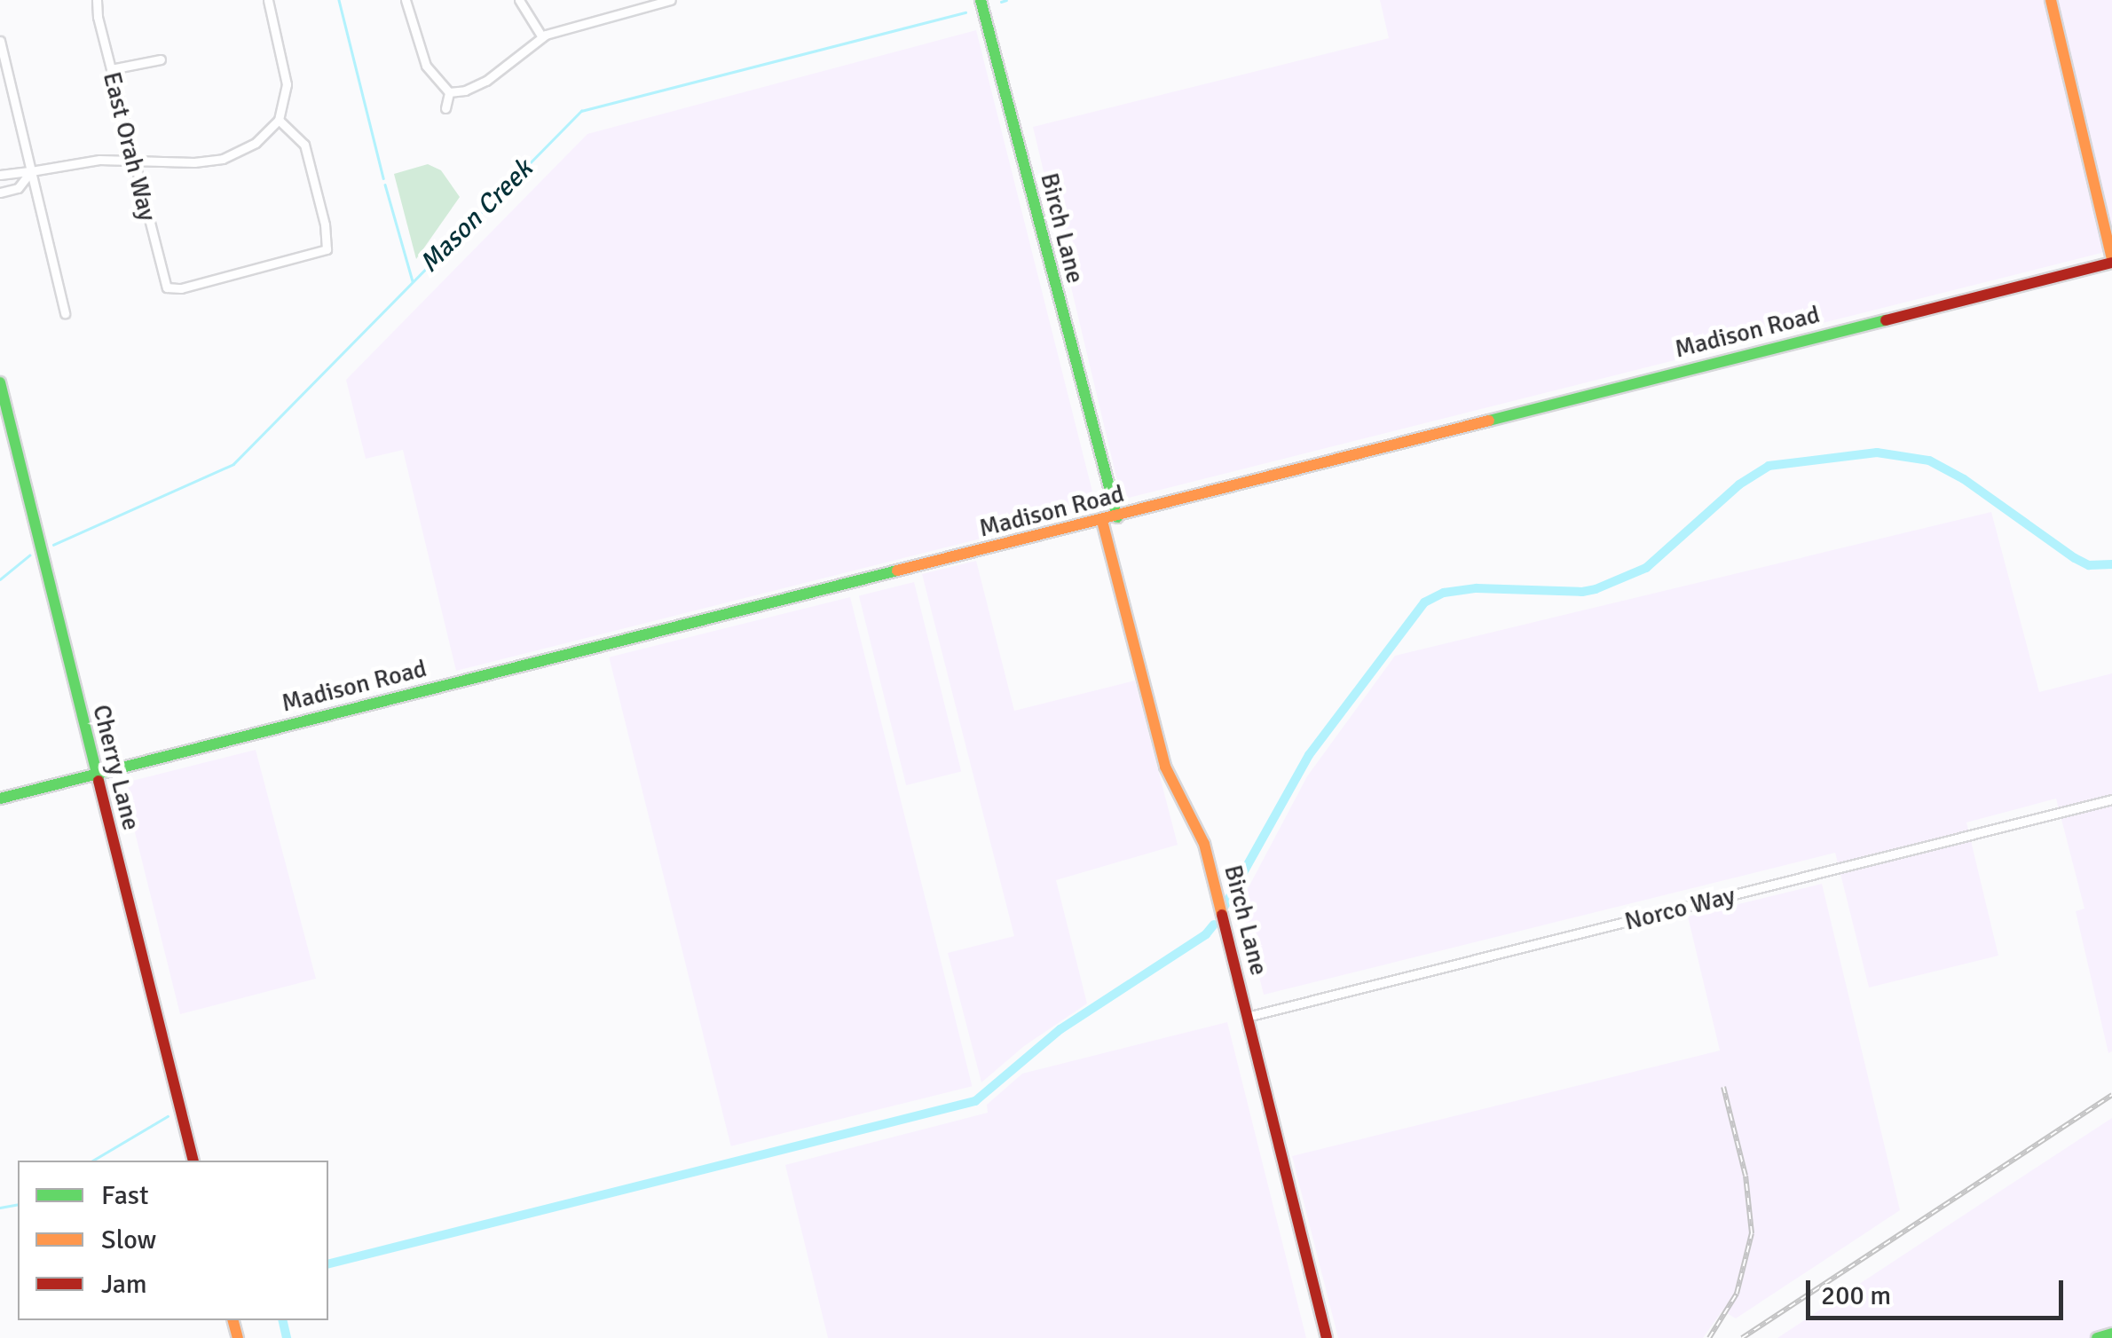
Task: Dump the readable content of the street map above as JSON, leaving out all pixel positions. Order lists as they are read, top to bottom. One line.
{"streets":{"street":["East Orah Way","Birch Lane","Madison Road","Cherry Lane","Norco Way"]},"crossings":[["Birch Lane","Madison Road"],["Birch Lane","Norco Way"],["Madison Road","Cherry Lane"]],"water":["Mason Creek"],"legend":["Fast","Slow","Jam"],"scale_bar":"200 m"}
